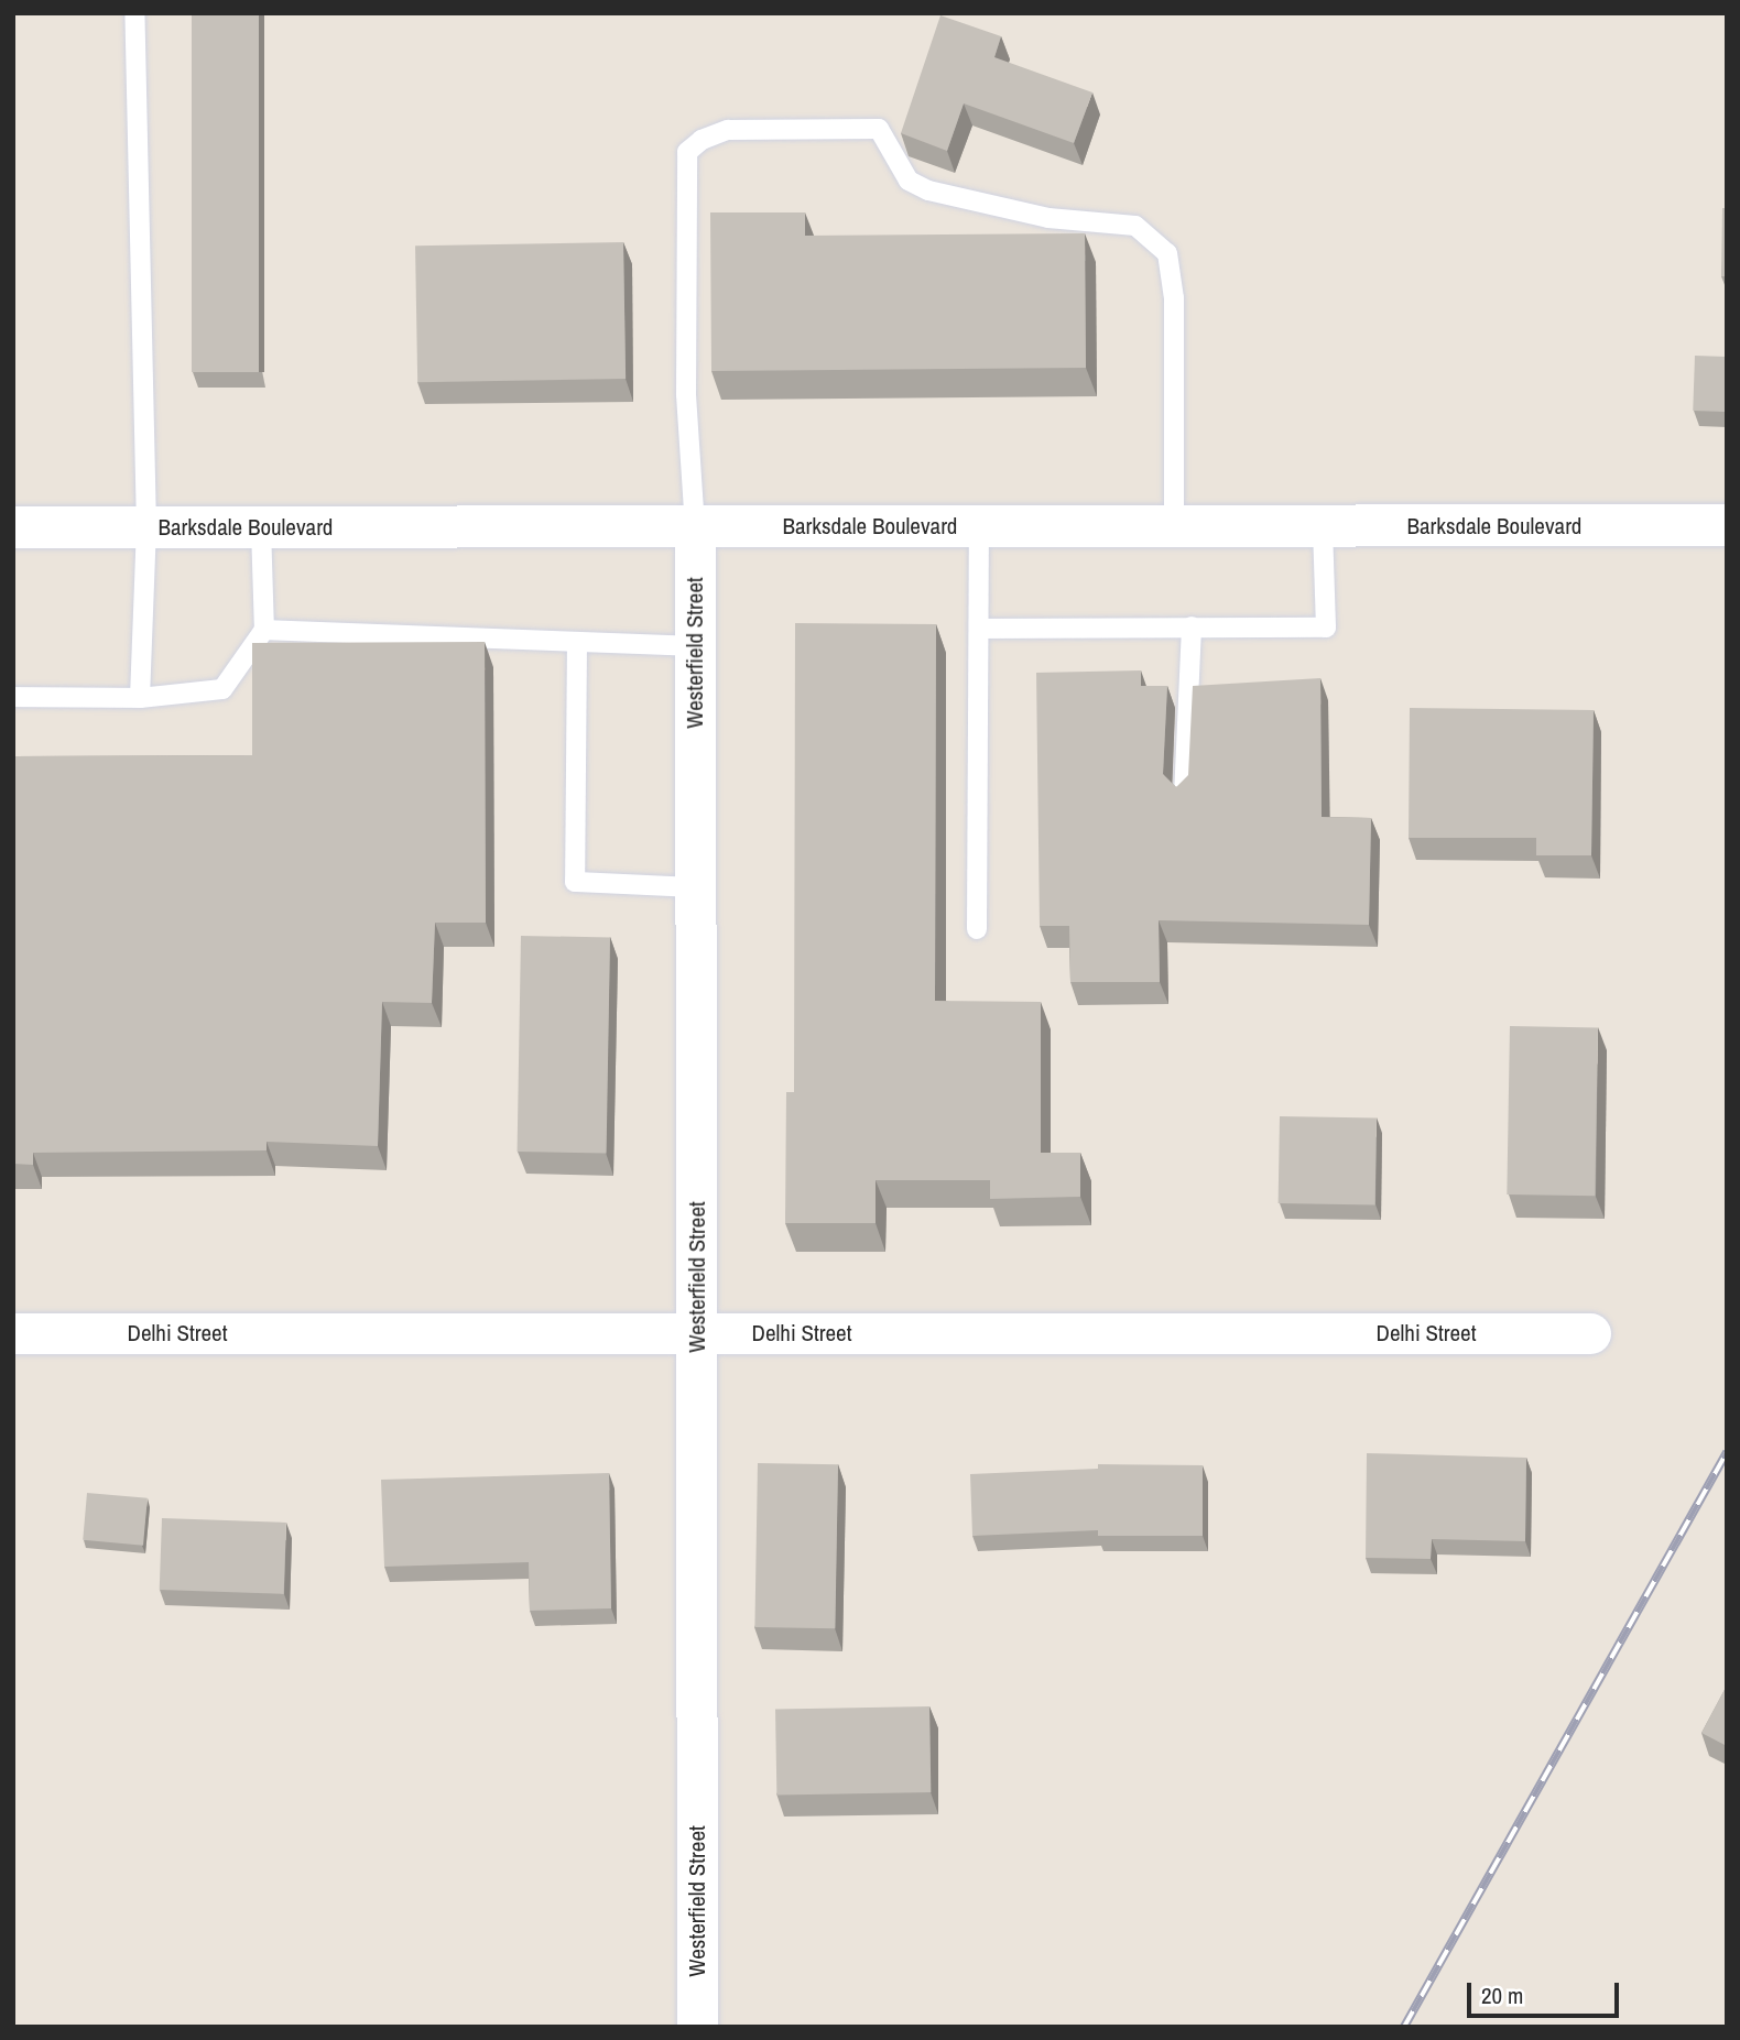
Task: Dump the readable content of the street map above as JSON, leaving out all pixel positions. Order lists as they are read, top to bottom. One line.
{"streets":{"main road":["Barksdale Boulevard"],"street":["Westerfield Street","Delhi Street"]},"crossings":[["Barksdale Boulevard","Westerfield Street"],["Westerfield Street","Delhi Street"]],"scale_bar":"20 m"}
